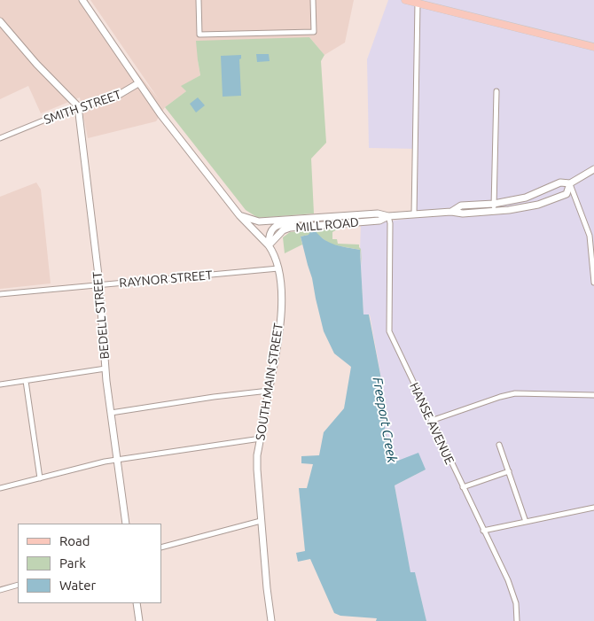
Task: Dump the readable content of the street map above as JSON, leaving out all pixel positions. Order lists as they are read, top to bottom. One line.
{"streets":{"main road":["SMITH STREET","MILL ROAD","BEDELL STREET","SOUTH MAIN STREET"],"street":["RAYNOR STREET","HANSE AVENUE"]},"crossings":[["SMITH STREET","BEDELL STREET"],["SMITH STREET","SOUTH MAIN STREET"],["MILL ROAD","SOUTH MAIN STREET"],["MILL ROAD","HANSE AVENUE"],["RAYNOR STREET","BEDELL STREET"],["RAYNOR STREET","SOUTH MAIN STREET"]],"water":["Freeport Creek"],"legend":["Road","Park","Water"]}
